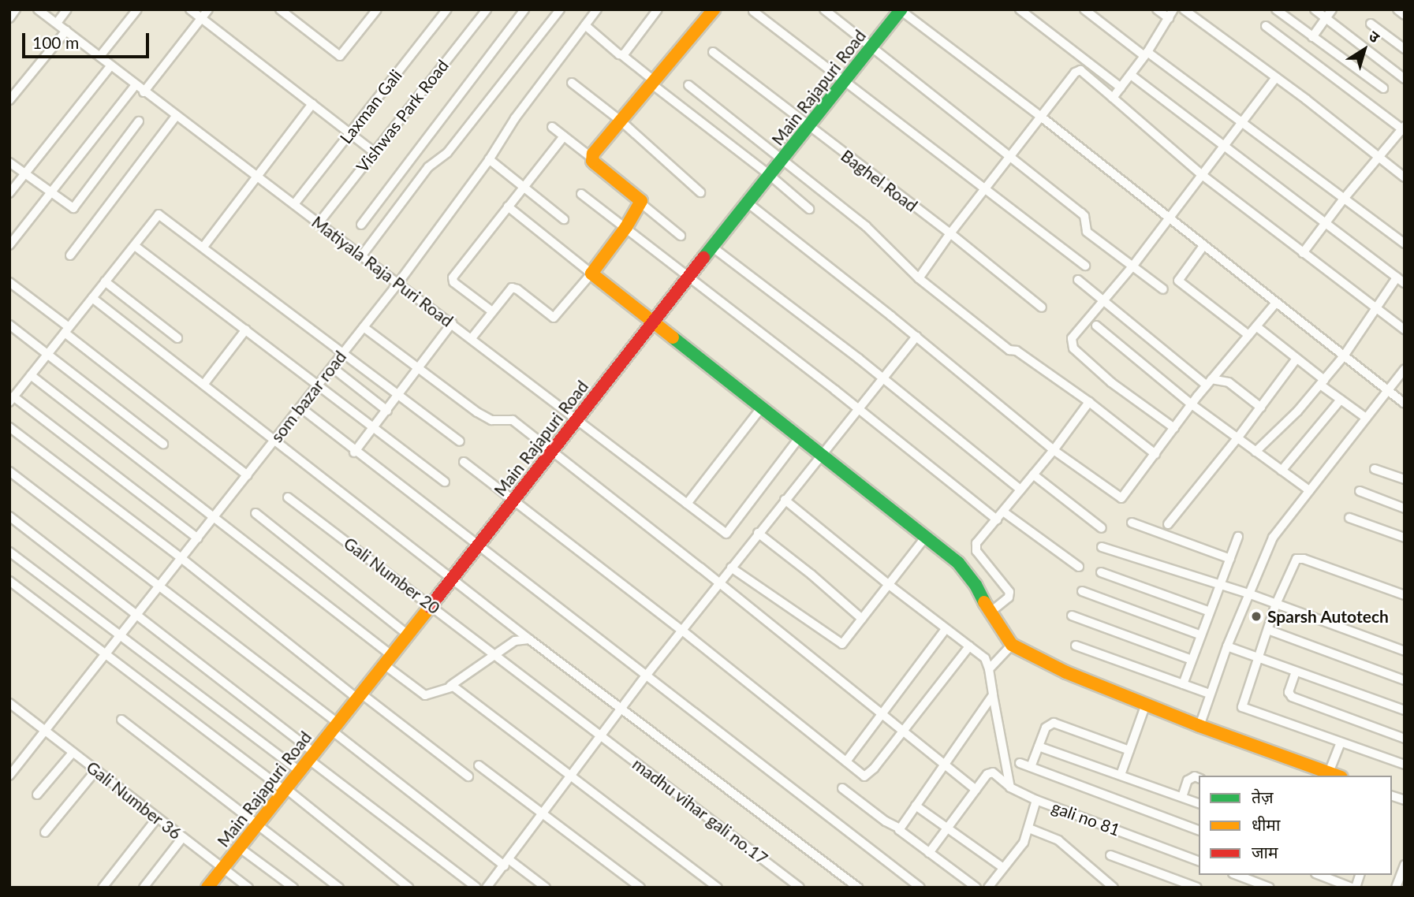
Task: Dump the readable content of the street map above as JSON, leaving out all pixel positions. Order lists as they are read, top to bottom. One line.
{"streets":{"street":["Main Rajapuri Road","Laxman Gali","Vishwas Park Road","Baghel Road","Matiyala Raja Puri Road","som bazar road","Gali Number 20","Gali Number 36","madhu vihar gali no.17","gali no 81"]},"crossings":[["Main Rajapuri Road","Baghel Road"],["Main Rajapuri Road","Matiyala Raja Puri Road"],["Main Rajapuri Road","Gali Number 20"],["Main Rajapuri Road","Gali Number 36"],["Laxman Gali","Matiyala Raja Puri Road"],["Vishwas Park Road","Matiyala Raja Puri Road"],["Matiyala Raja Puri Road","som bazar road"],["som bazar road","Gali Number 36"],["Gali Number 20","madhu vihar gali no.17"]],"places":["Sparsh Autotech"],"legend":["तेज़","धीमा","जाम"],"scale_bar":"100 m","north":"top right"}
